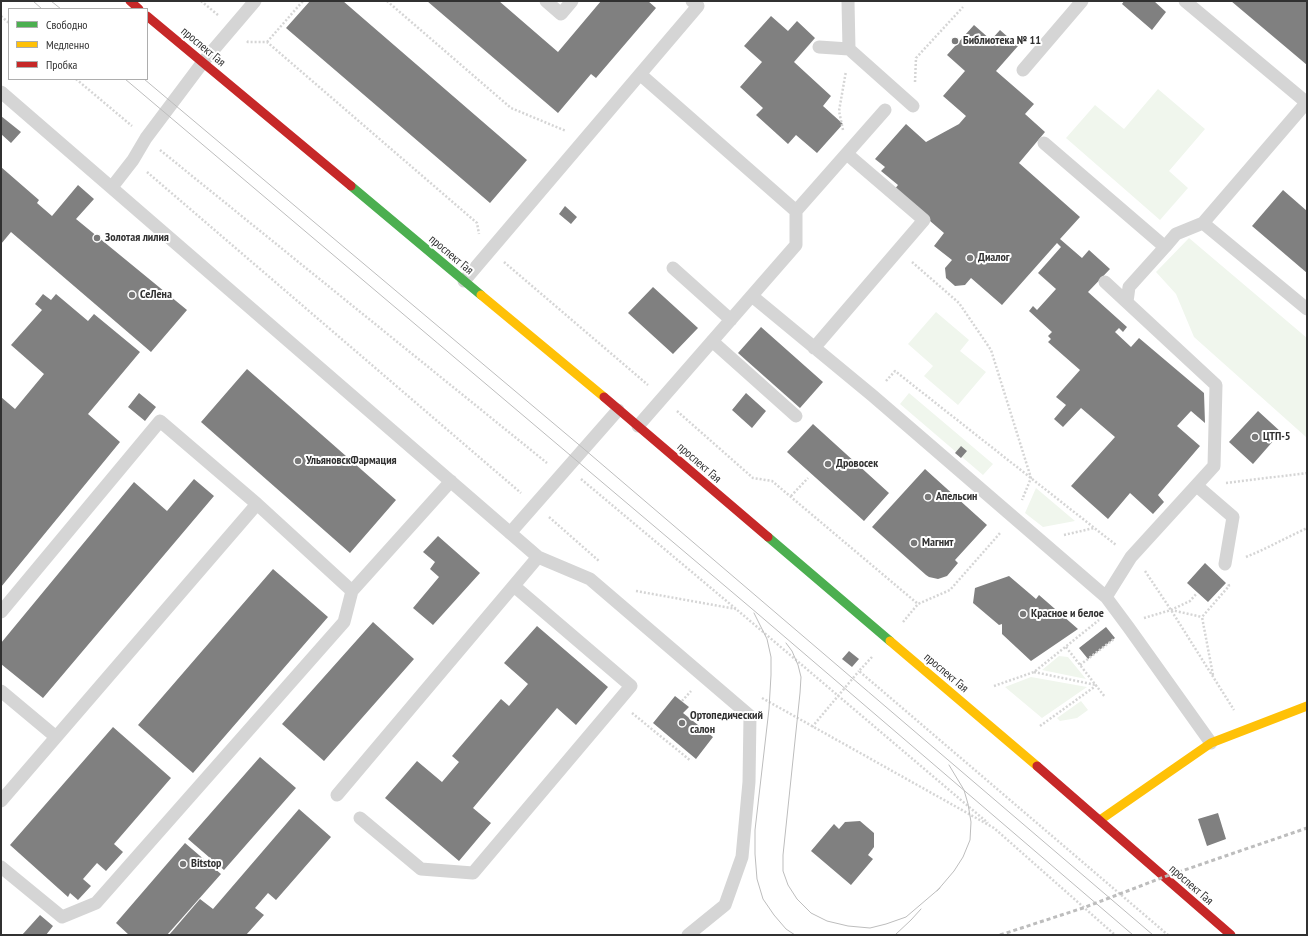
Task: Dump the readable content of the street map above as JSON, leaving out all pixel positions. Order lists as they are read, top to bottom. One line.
{"streets":{"main road":["проспект Гая"]},"places":["Библиотека № 11","Золотая лилия","Диалог","СеЛена","ЦТП-5","УльяновскФармация","Дровосек","Апельсин","Магнит","Красное и белое","Ортопедический салон","Bitstop"],"legend":["Свободно","Медленно","Пробка"]}
